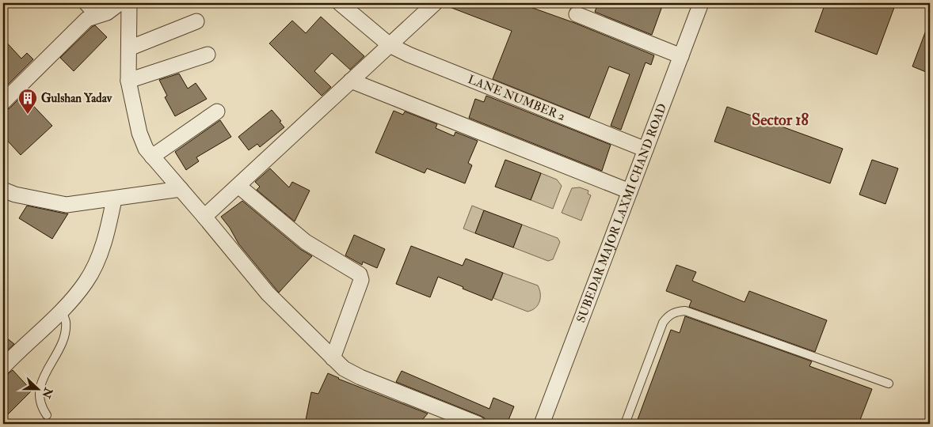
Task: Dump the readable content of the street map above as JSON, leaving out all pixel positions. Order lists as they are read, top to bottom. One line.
{"streets":{"street":["LANE NUMBER 2","SUBEDAR MAJOR LAXMI CHAND ROAD"]},"crossings":[["LANE NUMBER 2","SUBEDAR MAJOR LAXMI CHAND ROAD"]],"districts":["Sector 18"],"places":{"building":["Gulshan Yadav"]},"north":"right"}
